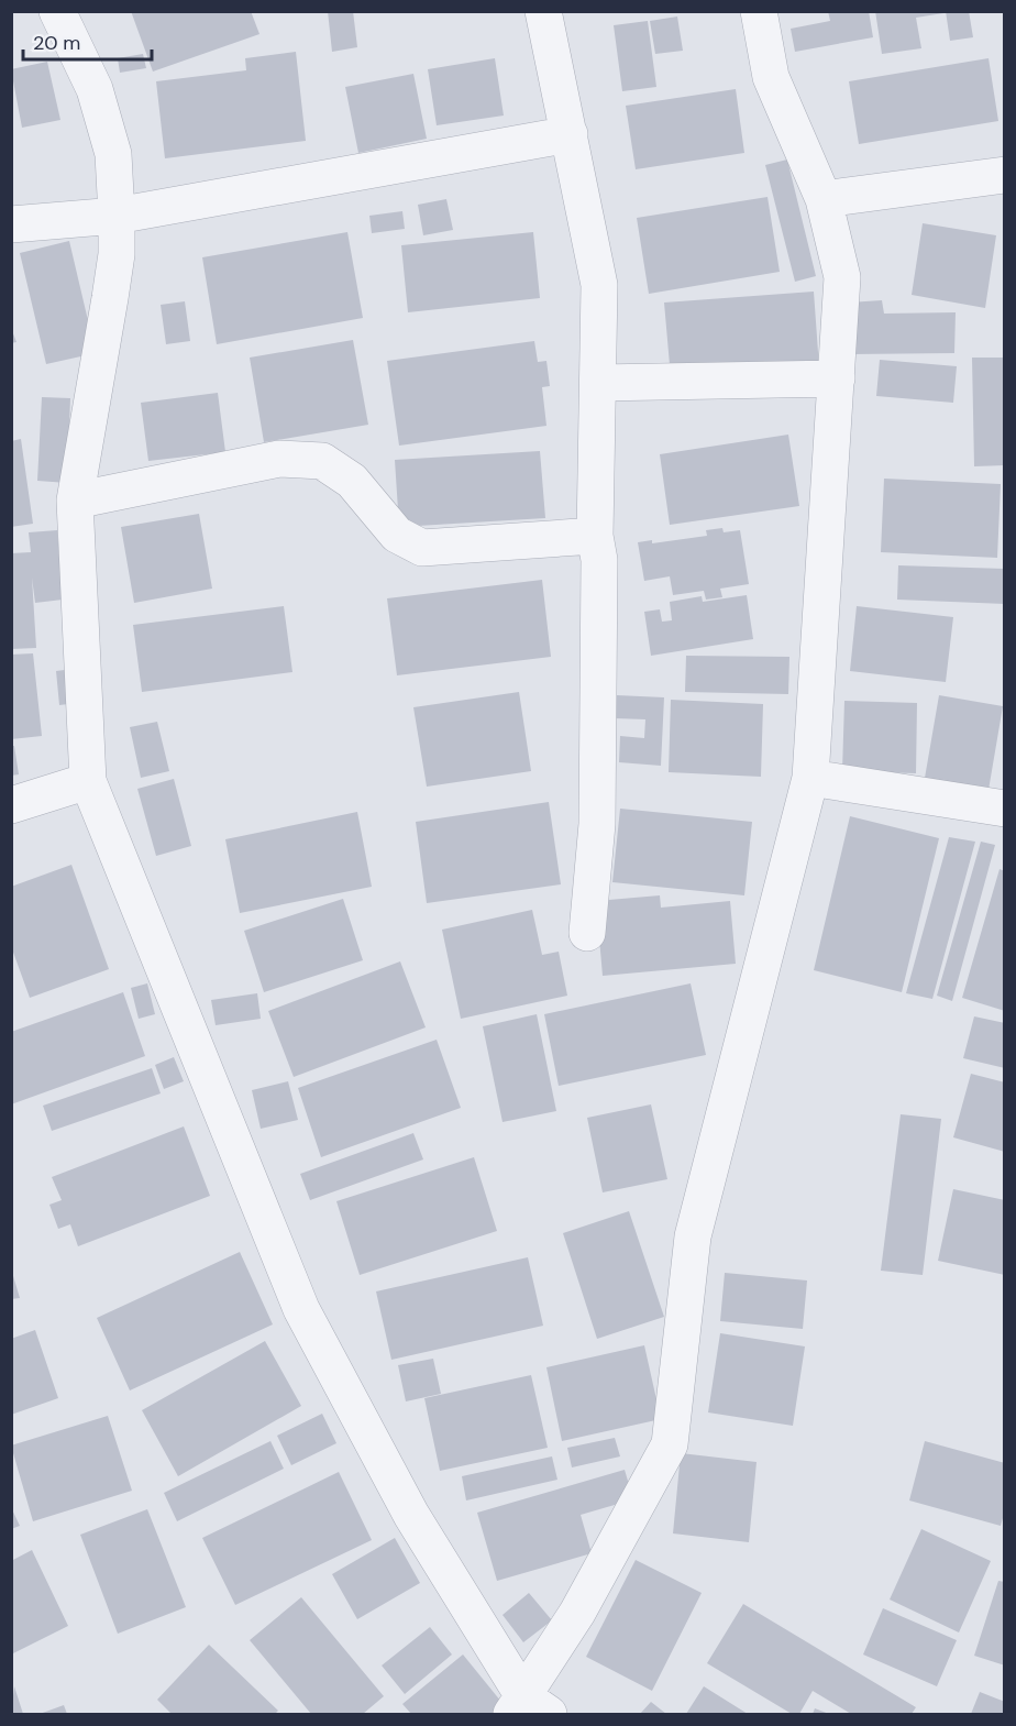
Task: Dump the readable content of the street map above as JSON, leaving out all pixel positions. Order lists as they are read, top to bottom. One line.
{"scale_bar":"20 m"}
